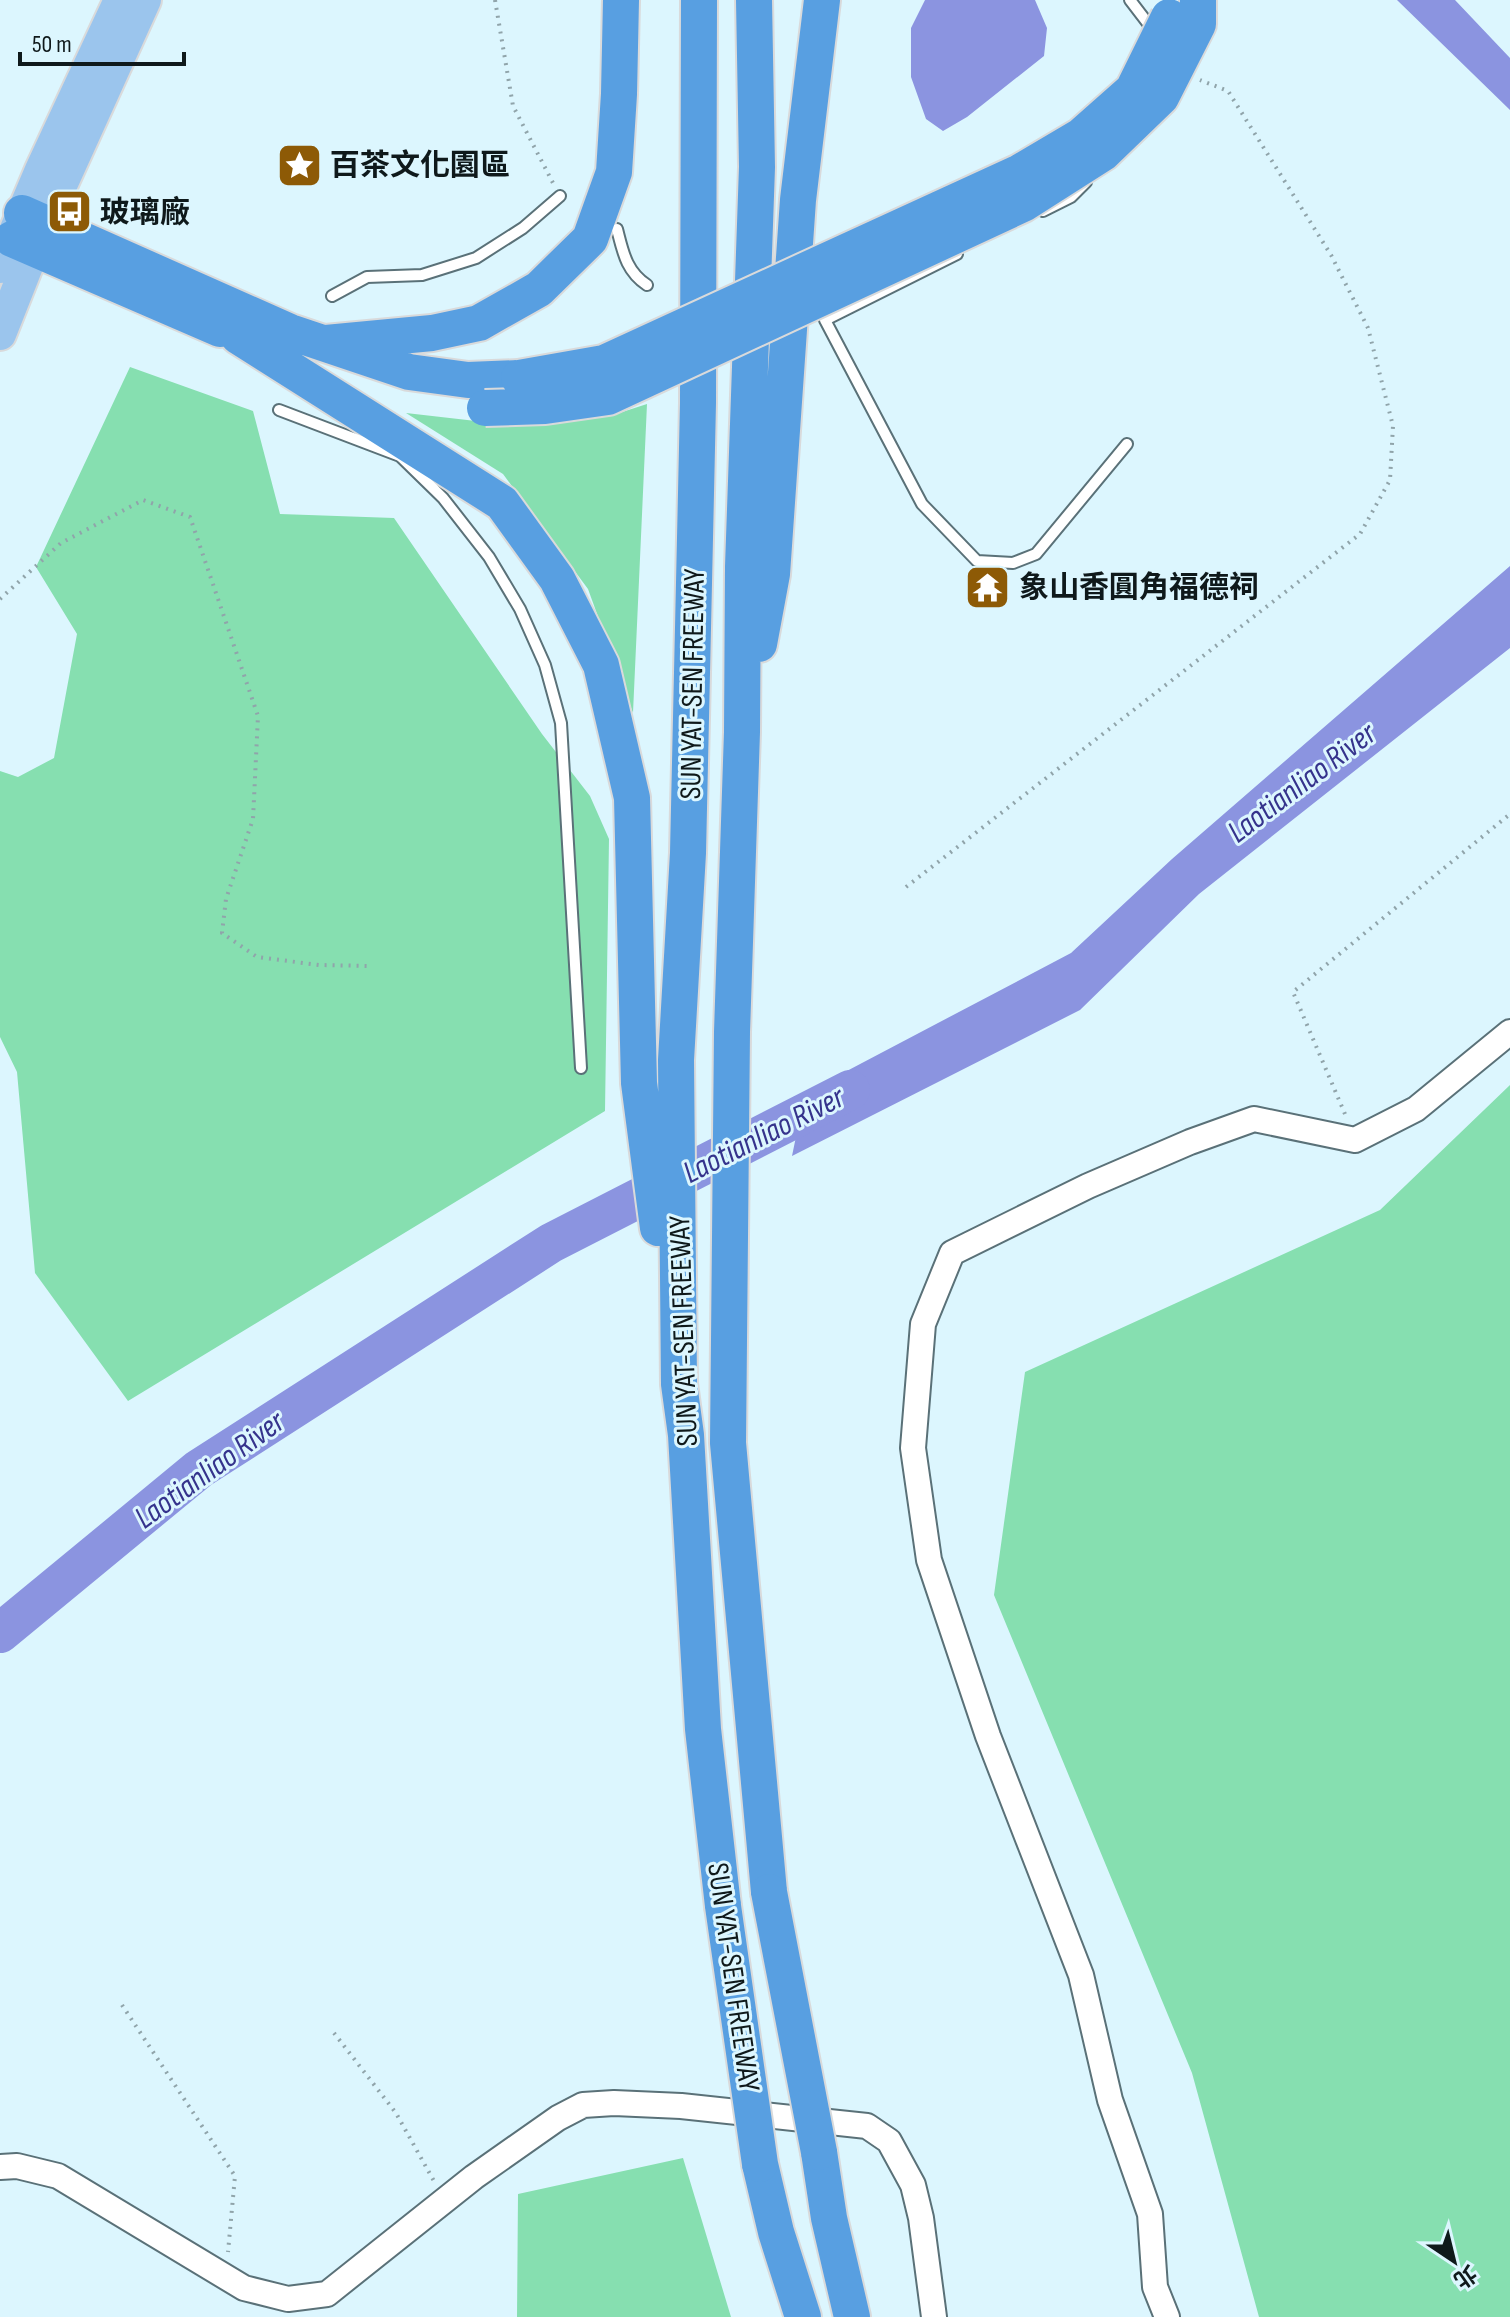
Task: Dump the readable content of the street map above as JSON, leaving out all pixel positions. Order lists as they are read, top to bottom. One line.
{"streets":{"highway":["SUN YAT-SEN FREEWAY"]},"water":["Laotianliao River"],"places":{"place":["百茶文化園區"],"bus stop":["玻璃廠"],"temple":["象山香圓角福德祠"]},"scale_bar":"50 m","north":"bottom right"}
